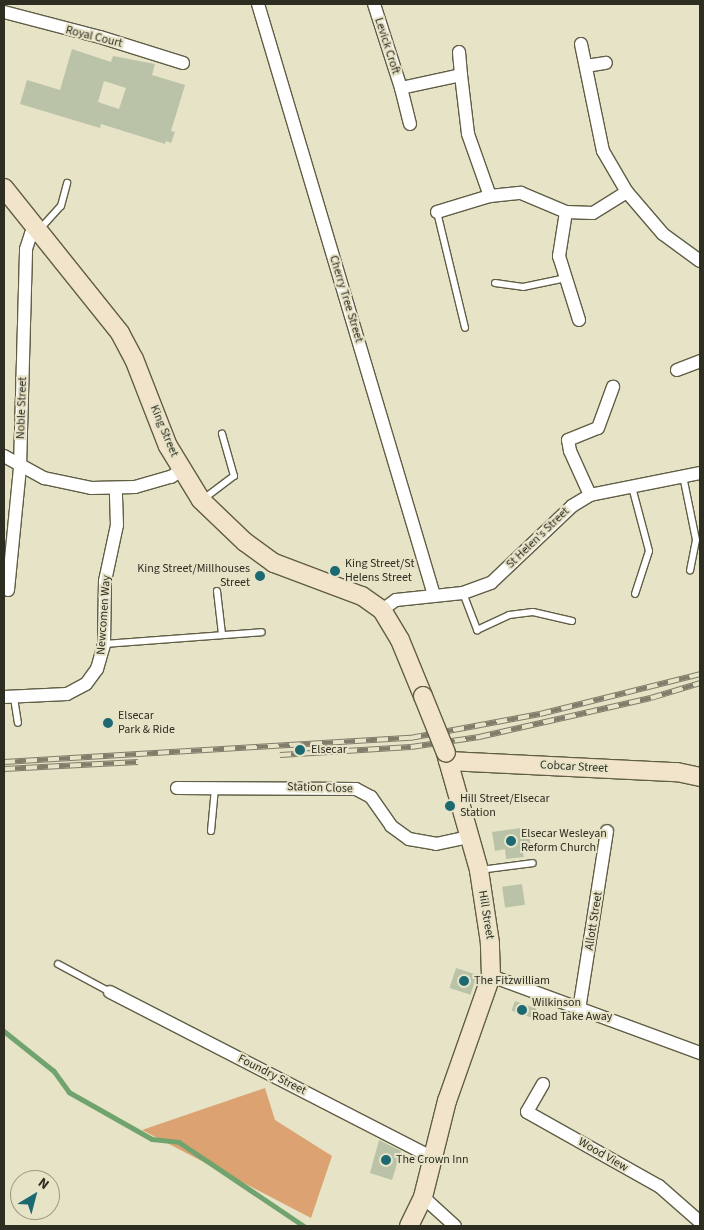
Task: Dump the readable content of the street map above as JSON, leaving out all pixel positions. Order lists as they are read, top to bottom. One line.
{"streets":{"main road":["King Street","Cobcar Street","Hill Street"],"street":["Royal Court","Levick Croft","Cherry Tree Street","Noble Street","St Helen's Street","Newcomen Way","Station Close","Allott Street","Foundry Street","Wood View"]},"crossings":[["Cherry Tree Street","St Helen's Street"],["Noble Street","King Street"],["King Street","St Helen's Street"],["King Street","Hill Street"],["St Helen's Street","Hill Street"],["Cobcar Street","Hill Street"],["Station Close","Hill Street"],["Hill Street","Foundry Street"]],"places":["King Street/St Helens Street","King Street/Millhouses Street","Elsecar Park & Ride","Elsecar","Hill Street/Elsecar Station","Elsecar Wesleyan Reform Church","The Fitzwilliam","Wilkinson Road Take Away","The Crown Inn"],"north":"top right"}
